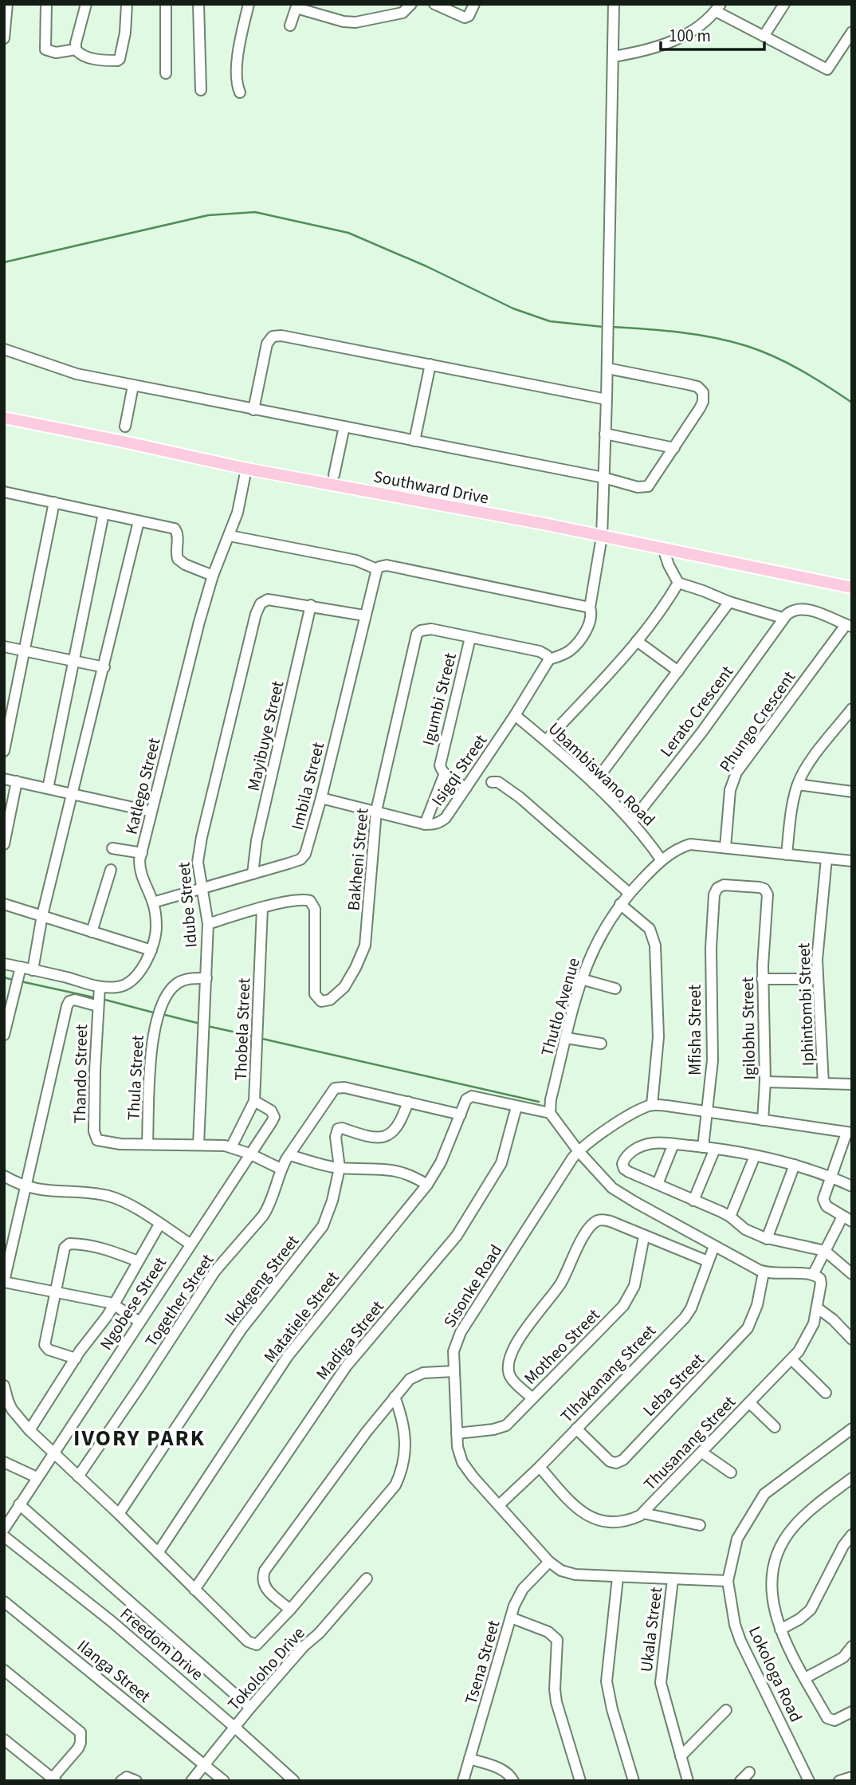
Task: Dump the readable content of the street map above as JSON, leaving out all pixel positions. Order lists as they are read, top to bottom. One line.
{"streets":{"main road":["Southward Drive"],"street":["Igumbi Street","Lerato Crescent","Phungo Crescent","Mayibuye Street","Isigqi Street","Ubambiswano Road","Katlego Street","Imbila Street","Bakheni Street","Idube Street","Iphintombi Street","Thutlo Avenue","Igilobhu Street","Thobela Street","Mfisha Street","Thando Street","Thula Street","Ikokgeng Street","Sisonke Road","Together Street","Ngobese Street","Matatiele Street","Madiga Street","Motheo Street","Tlhakanang Street","Leba Street","Thusanang Street","Ukala Street","Freedom Drive","Tsena Street","Tokoloho Drive","Ilanga Street","Lokologa Road"]},"crossings":[["Southward Drive","Katlego Street"],["Igumbi Street","Bakheni Street"],["Lerato Crescent","Ubambiswano Road"],["Phungo Crescent","Thutlo Avenue"],["Mayibuye Street","Imbila Street"],["Mayibuye Street","Idube Street"],["Isigqi Street","Ubambiswano Road"],["Isigqi Street","Imbila Street"],["Isigqi Street","Bakheni Street"],["Ubambiswano Road","Thutlo Avenue"],["Katlego Street","Imbila Street"],["Katlego Street","Thando Street"],["Imbila Street","Idube Street"],["Bakheni Street","Idube Street"],["Bakheni Street","Thobela Street"],["Idube Street","Thando Street"],["Idube Street","Thula Street"],["Iphintombi Street","Thutlo Avenue"],["Igilobhu Street","Mfisha Street"],["Thobela Street","Thando Street"],["Thobela Street","Ngobese Street"],["Thando Street","Thula Street"],["Thando Street","Ngobese Street"],["Ikokgeng Street","Together Street"],["Sisonke Road","Motheo Street"],["Sisonke Road","Tlhakanang Street"],["Sisonke Road","Ukala Street"],["Sisonke Road","Tsena Street"],["Sisonke Road","Lokologa Road"],["Matatiele Street","Madiga Street"],["Tlhakanang Street","Leba Street"],["Tlhakanang Street","Thusanang Street"],["Freedom Drive","Tokoloho Drive"],["Tokoloho Drive","Ilanga Street"]],"districts":["IVORY PARK"],"scale_bar":"100 m"}
